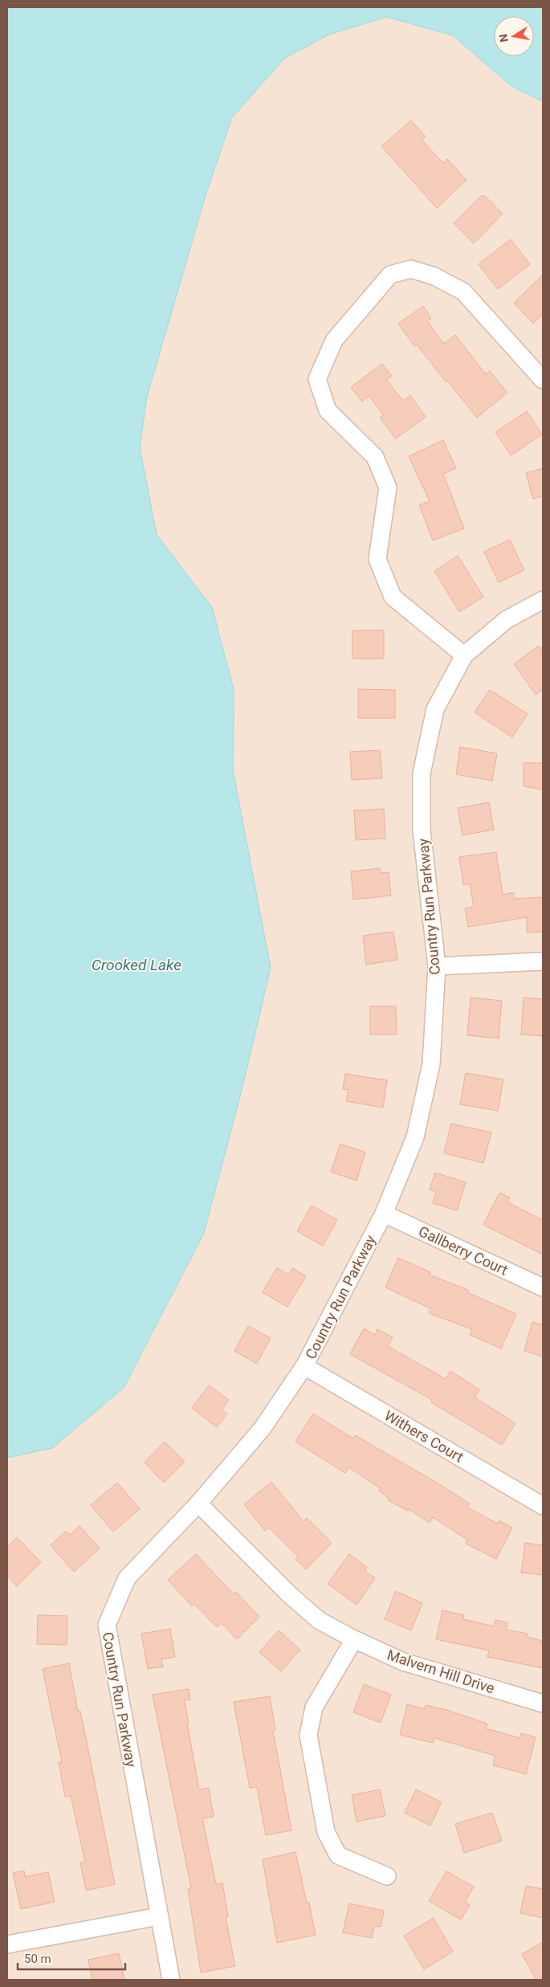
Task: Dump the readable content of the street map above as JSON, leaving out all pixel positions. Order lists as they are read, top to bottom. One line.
{"streets":{"street":["Country Run Parkway","Gallberry Court","Withers Court","Malvern Hill Drive"]},"crossings":[["Country Run Parkway","Gallberry Court"],["Country Run Parkway","Withers Court"],["Country Run Parkway","Malvern Hill Drive"]],"water":["Crooked Lake"],"scale_bar":"50 m","north":"left"}
